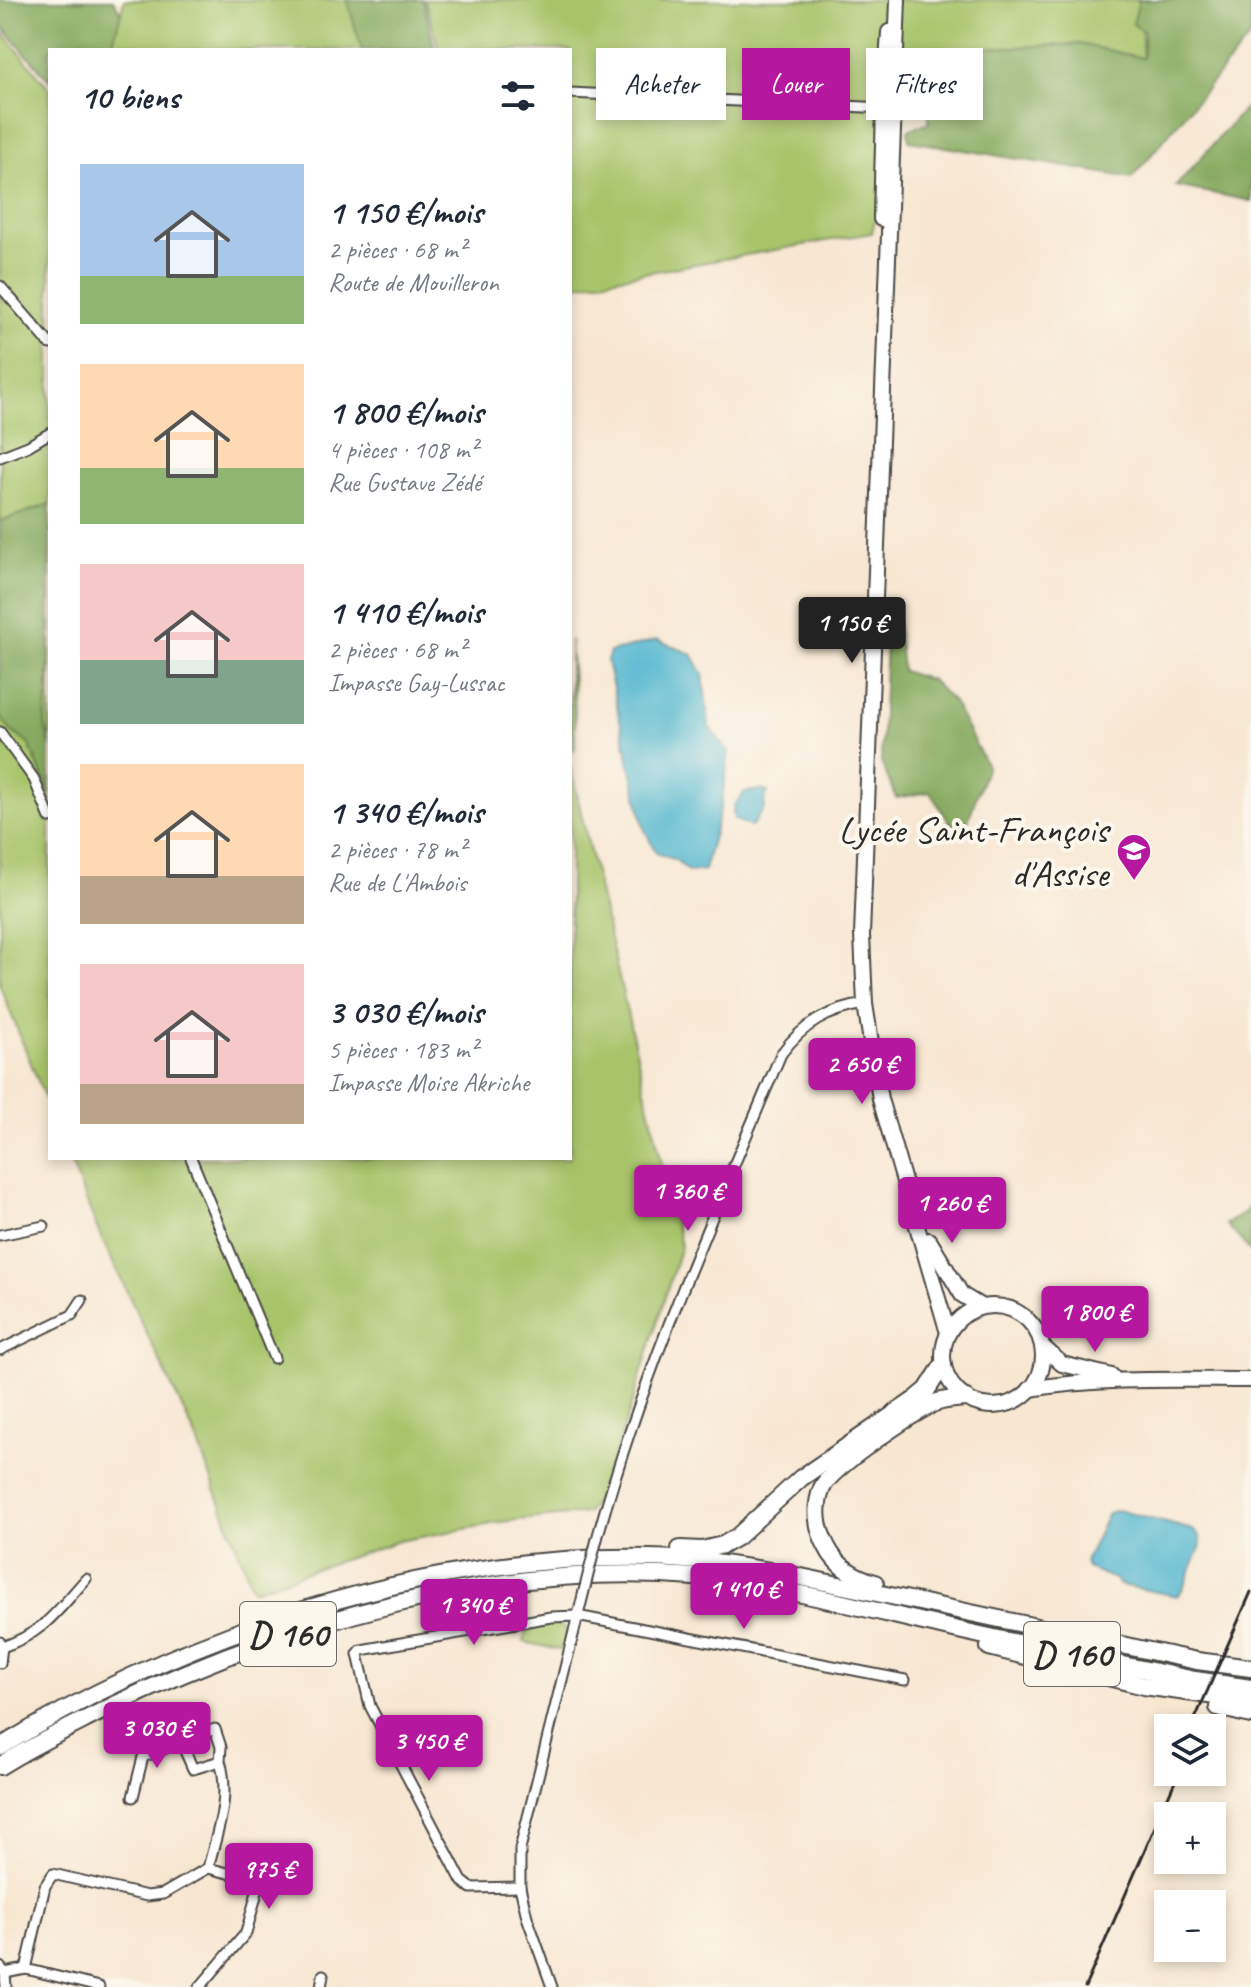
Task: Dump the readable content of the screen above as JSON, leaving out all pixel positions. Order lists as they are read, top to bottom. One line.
{"streets":{"highway":["D 160"]},"places":{"school or university":["Lycée Saint-François d'Assise"]},"page":{"chip":["Acheter","Louer","Filtres"],"heading":"10 biens","list":[{"name":"1 150 €/mois","note":"2 pièces · 68 m² · Route de Mouilleron"},{"name":"1 800 €/mois","note":"4 pièces · 108 m² · Rue Gustave Zédé"},{"name":"1 410 €/mois","note":"2 pièces · 68 m² · Impasse Gay-Lussac"},{"name":"1 340 €/mois","note":"2 pièces · 78 m² · Rue de L'Ambois"},{"name":"3 030 €/mois","note":"5 pièces · 183 m² · Impasse Moise Akriche"}],"price":["1 150 €","2 650 €","1 360 €","1 260 €","1 800 €","1 410 €","1 340 €","3 030 €","3 450 €","975 €"],"map_buttons":["+","−"]}}
